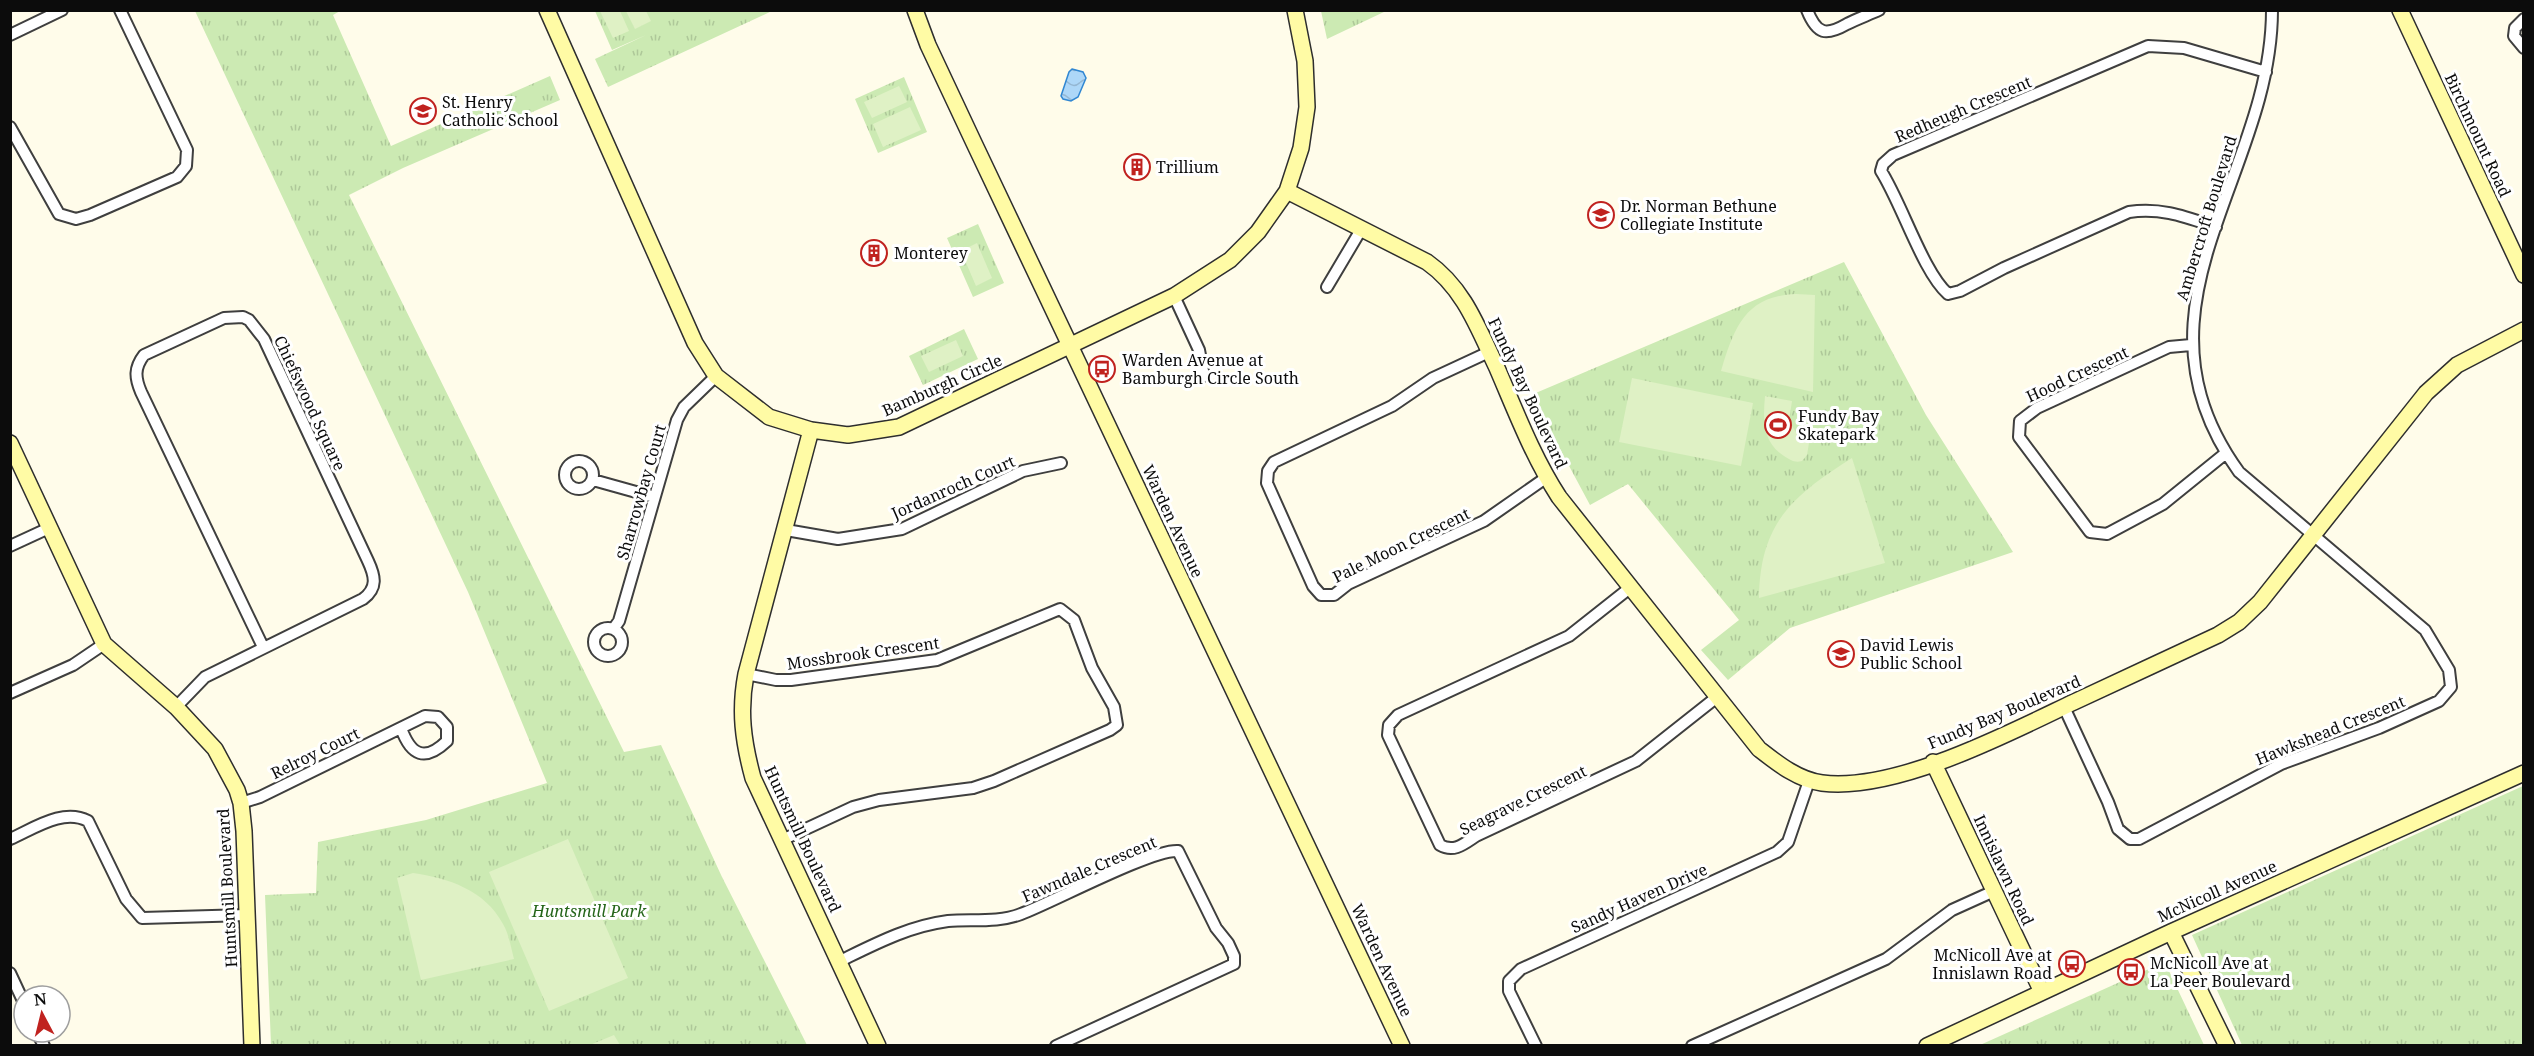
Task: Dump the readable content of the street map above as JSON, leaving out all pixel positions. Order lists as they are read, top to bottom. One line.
{"streets":{"street":["Redheugh Crescent","Birchmount Road","Ambercroft Boulevard","Hood Crescent","Bamburgh Circle","Fundy Bay Boulevard","Chiefswood Square","Jordanroch Court","Sharrowbay Court","Warden Avenue","Pale Moon Crescent","Mossbrook Crescent","Hawkshead Crescent","Relroy Court","Seagrave Crescent","Huntsmill Boulevard","Fawndale Crescent","Innislawn Road","McNicoll Avenue","Sandy Haven Drive"]},"crossings":[["Redheugh Crescent","Ambercroft Boulevard"],["Ambercroft Boulevard","Hood Crescent"],["Ambercroft Boulevard","Fundy Bay Boulevard"],["Ambercroft Boulevard","Hawkshead Crescent"],["Bamburgh Circle","Fundy Bay Boulevard"],["Bamburgh Circle","Sharrowbay Court"],["Bamburgh Circle","Warden Avenue"],["Bamburgh Circle","Huntsmill Boulevard"],["Fundy Bay Boulevard","Pale Moon Crescent"],["Fundy Bay Boulevard","Hawkshead Crescent"],["Fundy Bay Boulevard","Seagrave Crescent"],["Fundy Bay Boulevard","Innislawn Road"],["Fundy Bay Boulevard","Sandy Haven Drive"],["Chiefswood Square","Huntsmill Boulevard"],["Jordanroch Court","Huntsmill Boulevard"],["Mossbrook Crescent","Huntsmill Boulevard"],["Relroy Court","Huntsmill Boulevard"],["Huntsmill Boulevard","Fawndale Crescent"],["Innislawn Road","McNicoll Avenue"]],"parks":["Huntsmill Park"],"places":{"school or university":["St. Henry Catholic School","Dr. Norman Bethune Collegiate Institute","David Lewis Public School"],"building":["Trillium","Monterey"],"bus stop":["Warden Avenue at Bamburgh Circle South","McNicoll Ave at Innislawn Road","McNicoll Ave at La Peer Boulevard"],"sports":["Fundy Bay Skatepark"]},"north":"top"}
